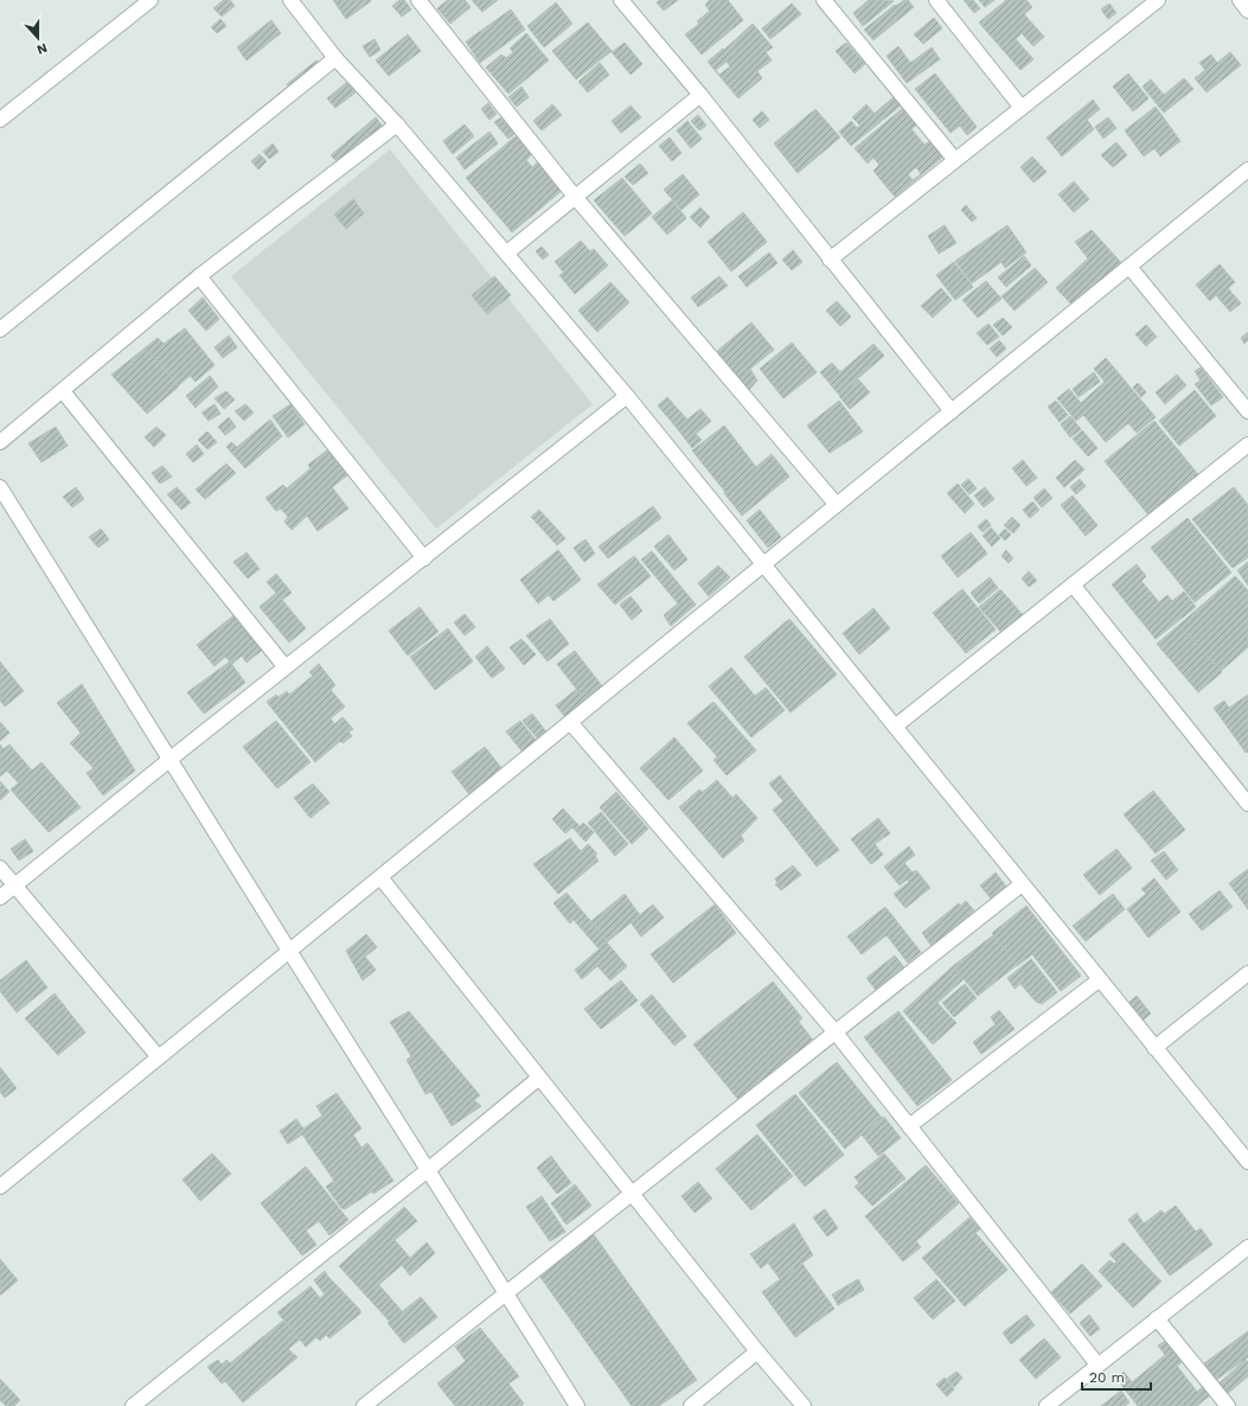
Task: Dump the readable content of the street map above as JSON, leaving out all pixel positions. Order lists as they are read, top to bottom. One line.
{"scale_bar":"20 m","north":"bottom"}
